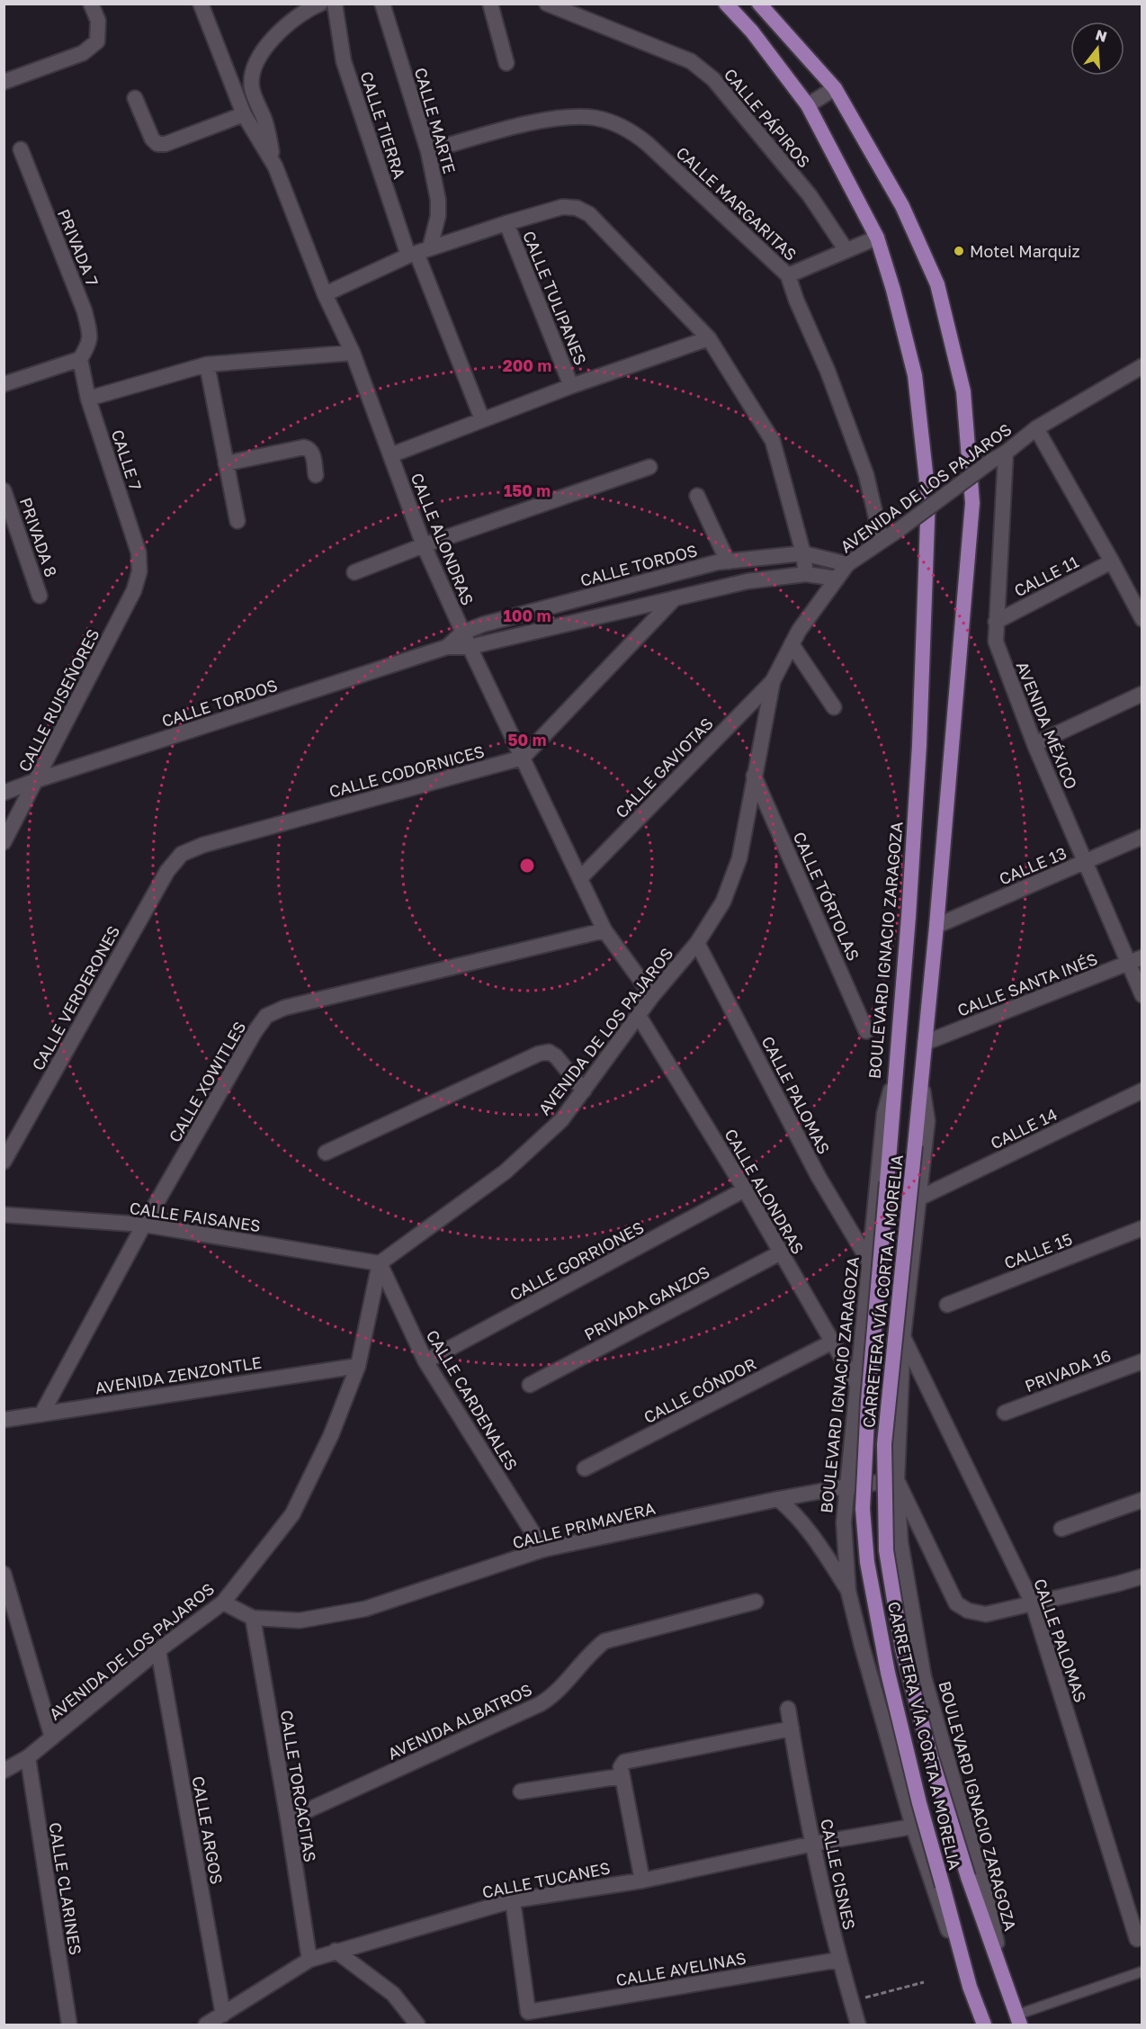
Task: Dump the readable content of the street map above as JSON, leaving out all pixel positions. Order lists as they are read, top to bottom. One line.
{"streets":{"main road":["BOULEVARD IGNACIO ZARAGOZA","CARRETERA VÍA CORTA A MORELIA"],"street":["CALLE PÁPIROS","CALLE MARTE","CALLE TIERRA","CALLE MARGARITAS","PRIVADA 7","CALLE TULIPANES","CALLE 7","AVENIDA DE LOS PAJAROS","PRIVADA 8","CALLE ALONDRAS","CALLE TORDOS","CALLE 11","CALLE RUISEÑORES","AVENIDA MÉXICO","CALLE GAVIOTAS","CALLE CODORNICES","CALLE 13","CALLE TÓRTOLAS","CALLE SANTA INÉS","CALLE VERDERONES","CALLE XOWITLES","CALLE PALOMAS","CALLE 14","CALLE FAISANES","CALLE 15","CALLE GORRIONES","PRIVADA GANZOS","PRIVADA 16","AVENIDA ZENZONTLE","CALLE CÓNDOR","CALLE CARDENALES","CALLE PRIMAVERA","AVENIDA ALBATROS","CALLE TORCACITAS","CALLE ARGOS","CALLE CISNES","CALLE TUCANES","CALLE CLARINES","CALLE AVELINAS"]},"crossings":[["CALLE MARTE","CALLE TIERRA"],["CALLE MARTE","CALLE MARGARITAS"],["CALLE MARGARITAS","AVENIDA DE LOS PAJAROS"],["PRIVADA 7","CALLE 7"],["CALLE 7","CALLE RUISEÑORES"],["AVENIDA DE LOS PAJAROS","CALLE ALONDRAS"],["AVENIDA DE LOS PAJAROS","CALLE TORDOS"],["AVENIDA DE LOS PAJAROS","AVENIDA MÉXICO"],["AVENIDA DE LOS PAJAROS","CALLE GAVIOTAS"],["AVENIDA DE LOS PAJAROS","CALLE TÓRTOLAS"],["AVENIDA DE LOS PAJAROS","CALLE PALOMAS"],["AVENIDA DE LOS PAJAROS","CALLE FAISANES"],["AVENIDA DE LOS PAJAROS","AVENIDA ZENZONTLE"],["AVENIDA DE LOS PAJAROS","CALLE CARDENALES"],["AVENIDA DE LOS PAJAROS","CALLE PRIMAVERA"],["AVENIDA DE LOS PAJAROS","CALLE ARGOS"],["AVENIDA DE LOS PAJAROS","CALLE CLARINES"],["CALLE ALONDRAS","CALLE TORDOS"],["CALLE ALONDRAS","CALLE GAVIOTAS"],["CALLE ALONDRAS","CALLE CODORNICES"],["CALLE ALONDRAS","BOULEVARD IGNACIO ZARAGOZA"],["CALLE ALONDRAS","CALLE XOWITLES"],["CALLE ALONDRAS","CALLE GORRIONES"],["CALLE ALONDRAS","PRIVADA GANZOS"],["CALLE ALONDRAS","CALLE CÓNDOR"],["CALLE TORDOS","CALLE RUISEÑORES"],["CALLE 11","AVENIDA MÉXICO"],["AVENIDA MÉXICO","CALLE 13"],["AVENIDA MÉXICO","CALLE SANTA INÉS"],["CALLE CODORNICES","CALLE VERDERONES"],["CALLE 13","BOULEVARD IGNACIO ZARAGOZA"],["BOULEVARD IGNACIO ZARAGOZA","CALLE SANTA INÉS"],["BOULEVARD IGNACIO ZARAGOZA","CALLE PALOMAS"],["BOULEVARD IGNACIO ZARAGOZA","CALLE 14"],["BOULEVARD IGNACIO ZARAGOZA","CARRETERA VÍA CORTA A MORELIA"],["BOULEVARD IGNACIO ZARAGOZA","CALLE PRIMAVERA"],["BOULEVARD IGNACIO ZARAGOZA","CALLE TUCANES"],["CALLE XOWITLES","CALLE FAISANES"],["CALLE XOWITLES","AVENIDA ZENZONTLE"],["CALLE FAISANES","CALLE CARDENALES"],["CALLE GORRIONES","CALLE CARDENALES"],["CALLE CARDENALES","CALLE PRIMAVERA"],["CALLE PRIMAVERA","CALLE TORCACITAS"],["AVENIDA ALBATROS","CALLE TORCACITAS"],["CALLE TORCACITAS","CALLE TUCANES"],["CALLE ARGOS","CALLE TUCANES"],["CALLE CISNES","CALLE TUCANES"],["CALLE CISNES","CALLE AVELINAS"],["CALLE TUCANES","CALLE AVELINAS"]],"places":["Motel Marquiz"],"north":"top","rings":["200 m","150 m","100 m","50 m"]}
